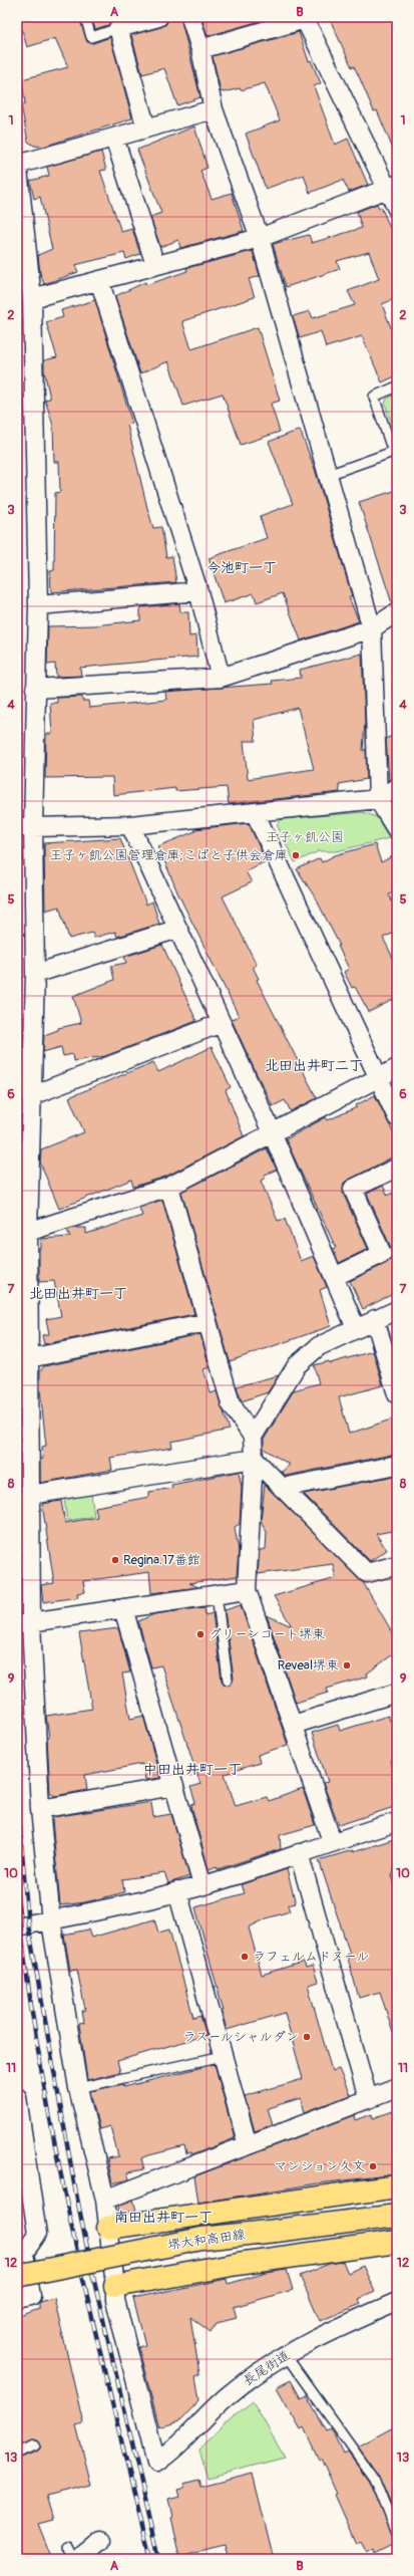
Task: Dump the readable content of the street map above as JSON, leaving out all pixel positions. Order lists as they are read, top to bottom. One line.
{"streets":{"main road":["堺大和高田線"],"street":["長尾街道"]},"districts":["今池町一丁","北田出井町二丁","北田出井町一丁","中田出井町一丁","南田出井町一丁"],"parks":["王子ヶ飢公園"],"places":["王子ヶ飢公園管理倉庫;こばと子供会倉庫","Regina.17番館","グリーンコート堺東","Reveal堺東","ラフェルムドヌール","ラスールシャルダン","マンション久文"],"grid":{"columns":["A","B"],"rows":["1","2","3","4","5","6","7","8","9","10","11","12","13"]}}
